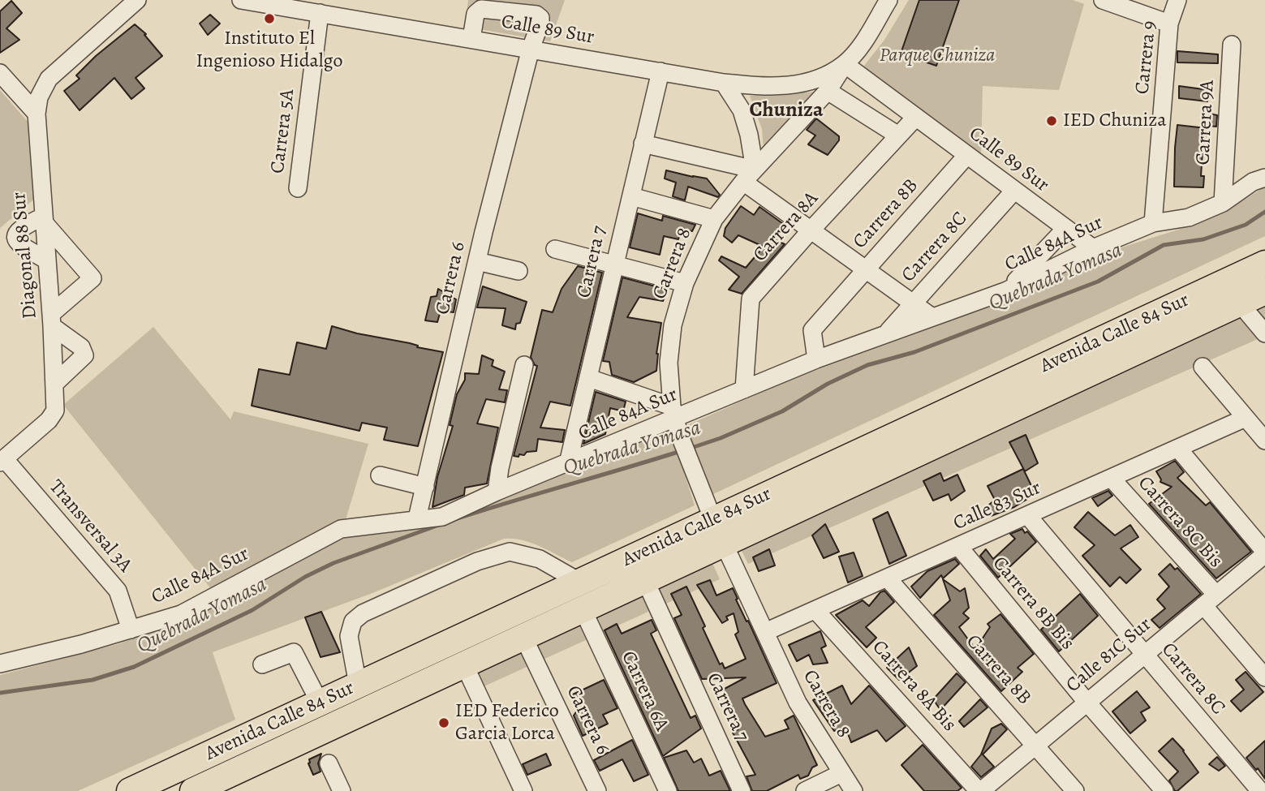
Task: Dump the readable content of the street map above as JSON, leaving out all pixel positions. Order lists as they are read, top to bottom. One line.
{"streets":{"highway":["Avenida Calle 84 Sur"],"street":["Calle 89 Sur","Carrera 9","Carrera 9A","Carrera 5A","Carrera 8B","Carrera 8A","Calle 84A Sur","Carrera 8C","Diagonal 88 Sur","Carrera 7","Carrera 8","Carrera 6","Calle 83 Sur","Carrera 8C Bis","Transversal 3A","Carrera 8B Bis","Calle 81C Sur","Carrera 8A Bis","Carrera 6A"]},"crossings":[["Calle 89 Sur","Carrera 5A"],["Calle 89 Sur","Carrera 8B"],["Calle 89 Sur","Carrera 8A"],["Calle 89 Sur","Calle 84A Sur"],["Calle 89 Sur","Carrera 8C"],["Calle 89 Sur","Carrera 7"],["Calle 89 Sur","Carrera 8"],["Calle 89 Sur","Carrera 6"],["Carrera 9","Calle 84A Sur"],["Carrera 9A","Calle 84A Sur"],["Carrera 8B","Calle 84A Sur"],["Carrera 8B","Calle 83 Sur"],["Carrera 8B","Calle 81C Sur"],["Carrera 8A","Calle 84A Sur"],["Calle 84A Sur","Carrera 8C"],["Calle 84A Sur","Carrera 7"],["Calle 84A Sur","Carrera 8"],["Calle 84A Sur","Carrera 6"],["Calle 84A Sur","Transversal 3A"],["Carrera 8C","Calle 83 Sur"],["Carrera 8C","Calle 81C Sur"],["Diagonal 88 Sur","Transversal 3A"],["Carrera 7","Avenida Calle 84 Sur"],["Carrera 8","Avenida Calle 84 Sur"],["Carrera 8","Calle 83 Sur"],["Carrera 6","Avenida Calle 84 Sur"],["Avenida Calle 84 Sur","Carrera 6A"],["Calle 83 Sur","Carrera 8C Bis"],["Calle 83 Sur","Carrera 8B Bis"],["Calle 83 Sur","Carrera 8A Bis"],["Carrera 8C Bis","Calle 81C Sur"],["Carrera 8B Bis","Calle 81C Sur"],["Calle 81C Sur","Carrera 8A Bis"]],"districts":["Chuniza"],"water":["Quebrada Yomasa"],"parks":["Parque Chuniza"],"places":["Instituto El Ingenioso Hidalgo","IED Chuniza","IED Federico Garcia Lorca"]}
